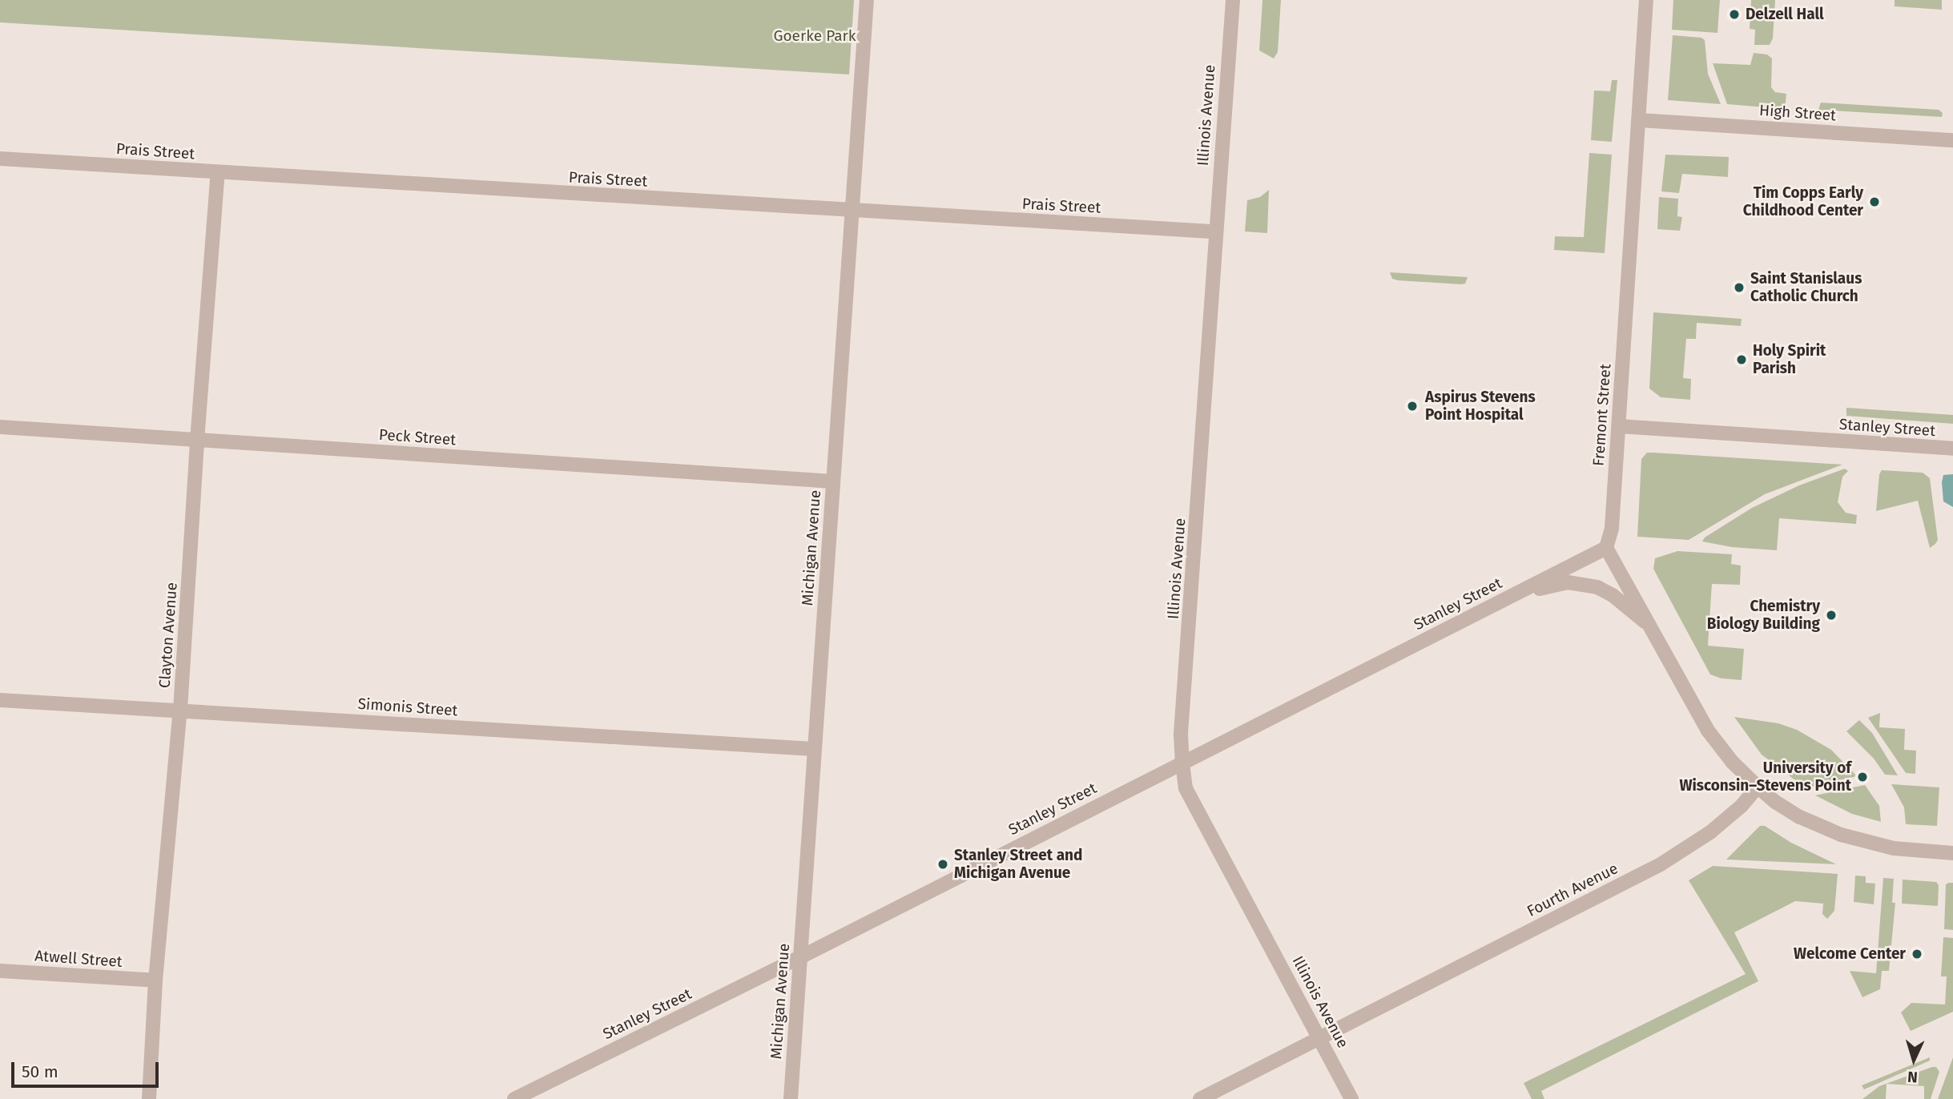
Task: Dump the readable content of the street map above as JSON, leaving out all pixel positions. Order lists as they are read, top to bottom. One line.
{"streets":{"street":["High Street","Illinois Avenue","Prais Street","Fremont Street","Stanley Street","Peck Street","Michigan Avenue","Clayton Avenue","Simonis Street","Fourth Avenue","Atwell Street"]},"crossings":[["High Street","Fremont Street"],["Illinois Avenue","Prais Street"],["Illinois Avenue","Stanley Street"],["Illinois Avenue","Fourth Avenue"],["Prais Street","Michigan Avenue"],["Prais Street","Clayton Avenue"],["Fremont Street","Stanley Street"],["Stanley Street","Michigan Avenue"],["Peck Street","Michigan Avenue"],["Peck Street","Clayton Avenue"],["Michigan Avenue","Simonis Street"],["Clayton Avenue","Simonis Street"],["Clayton Avenue","Atwell Street"]],"parks":["Goerke Park"],"places":["Delzell Hall","Tim Copps Early Childhood Center","Saint Stanislaus Catholic Church","Holy Spirit Parish","Aspirus Stevens Point Hospital","Chemistry Biology Building","University of Wisconsin–Stevens Point","Stanley Street and Michigan Avenue","Welcome Center"],"scale_bar":"50 m","north":"bottom"}
